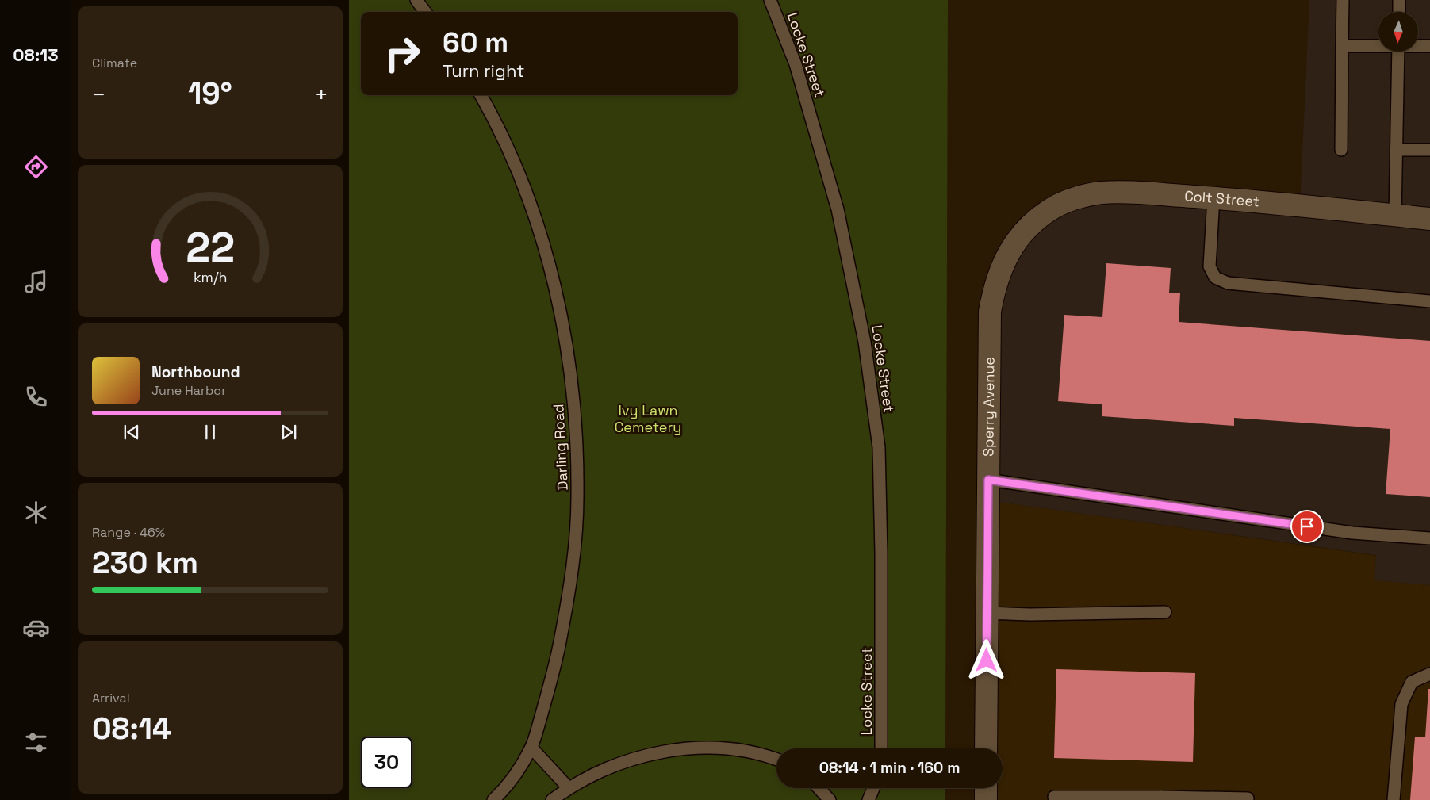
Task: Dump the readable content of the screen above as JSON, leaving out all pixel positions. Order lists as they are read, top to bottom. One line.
{"streets":{"street":["Colt Street","Sperry Avenue"],"lane":["Locke Street","Darling Road"]},"crossings":[["Colt Street","Sperry Avenue"]],"parks":["Ivy Lawn Cemetery"],"north":"bottom","page":{"tabs":"08:13","tile":["Climate",["Range · 46%","230 km"],["Arrival","08:14"]],"turn":["60 m","Turn right"],"heat":["−","19°","+"],"song":["Northbound","June Harbor"],"limit":"30","trip":"08:14 · 1 min · 160 m","gauge":["22","km/h"]}}
